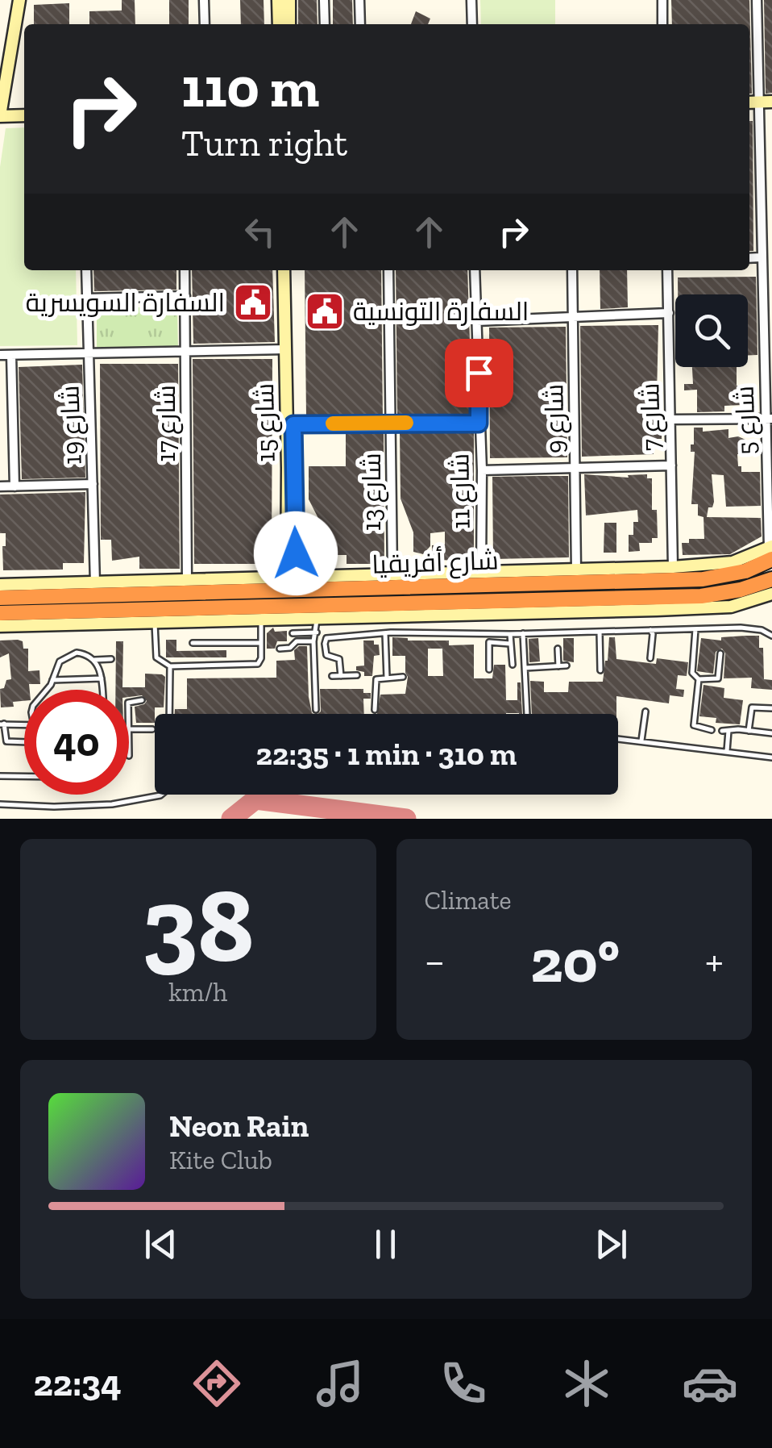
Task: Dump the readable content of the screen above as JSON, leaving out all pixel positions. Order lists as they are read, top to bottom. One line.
{"streets":{"highway":["شارع أفريقيا"],"street":["شارع 7","شارع 9","شارع 5","شارع 15","شارع 17","شارع 19","شارع 11","شارع 13"]},"crossings":[["شارع 7","شارع أفريقيا"],["شارع 9","شارع أفريقيا"],["شارع 5","شارع أفريقيا"],["شارع 15","شارع أفريقيا"],["شارع 17","شارع أفريقيا"],["شارع 19","شارع أفريقيا"],["شارع 11","شارع أفريقيا"],["شارع 13","شارع أفريقيا"]],"places":{"public building":["السفارة السويسرية","السفارة التونسية"]},"page":{"turn":["110 m","Turn right"],"limit":"40","trip":"22:35 · 1 min · 310 m","tile":[["38","km/h"],"Climate"],"heat":["−","20°","+"],"song":["Neon Rain","Kite Club"],"tabs":"22:34"}}
